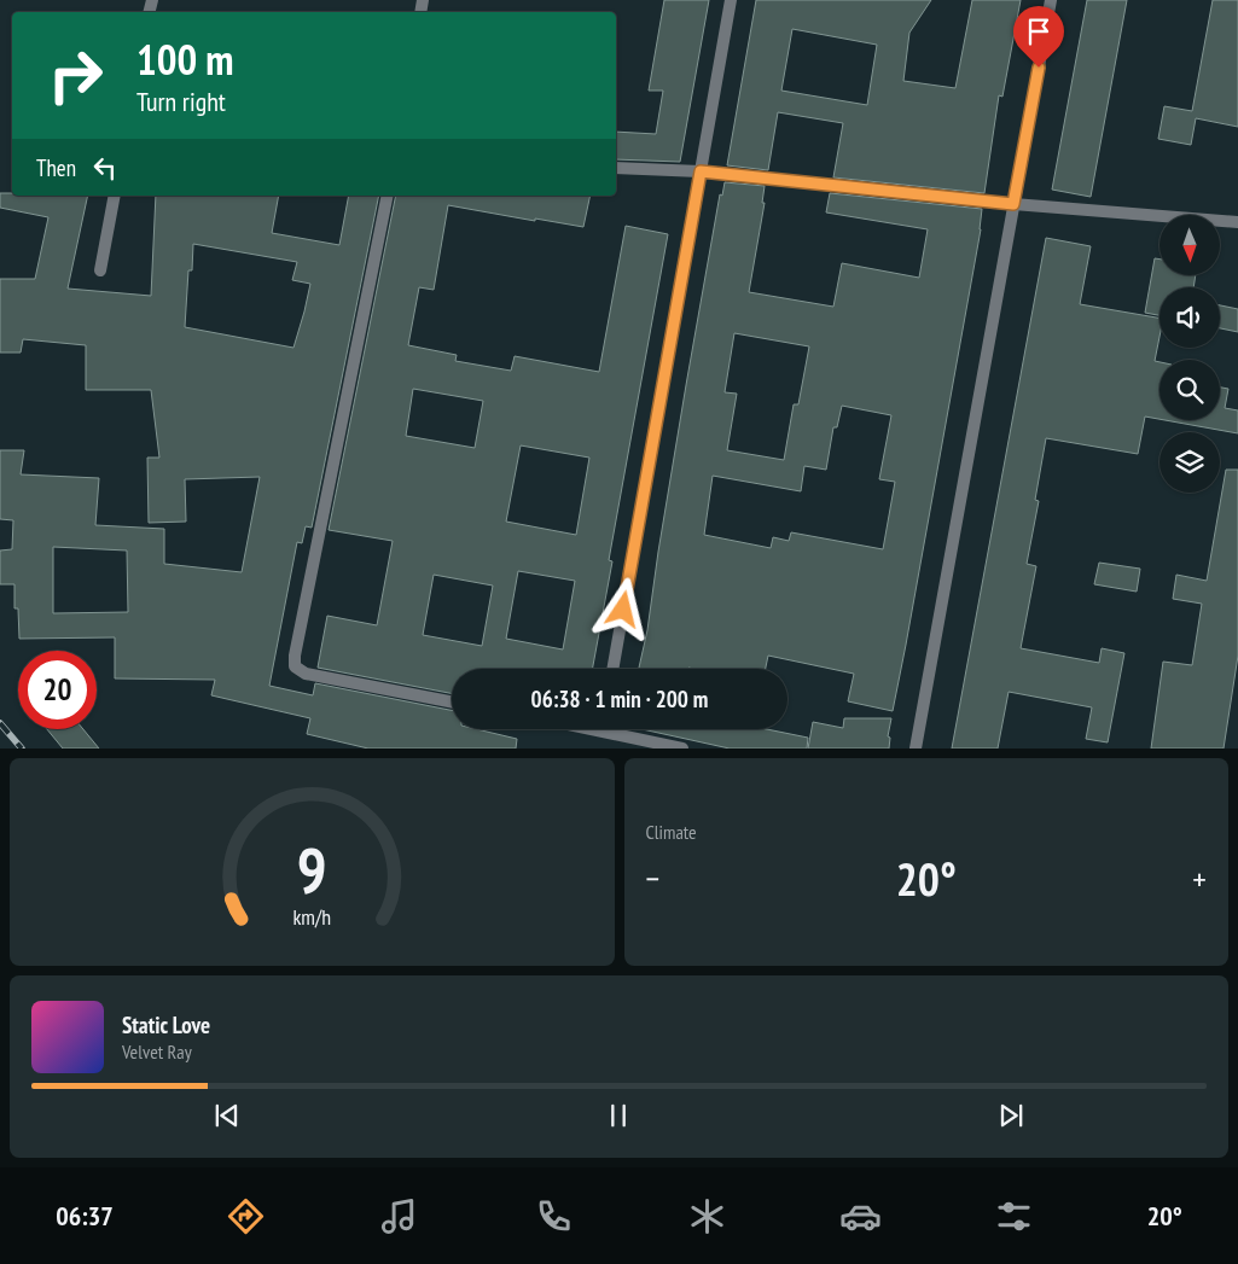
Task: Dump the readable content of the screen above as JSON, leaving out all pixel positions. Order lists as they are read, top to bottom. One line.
{"north":"bottom","page":{"turn":["100 m","Turn right"],"then":"Then","limit":"20","trip":"06:38 · 1 min · 200 m","tile":"Climate","heat":["−","20°","+"],"song":["Static Love","Velvet Ray"],"tabs":["06:37","20°"],"gauge":["9","km/h"]}}
